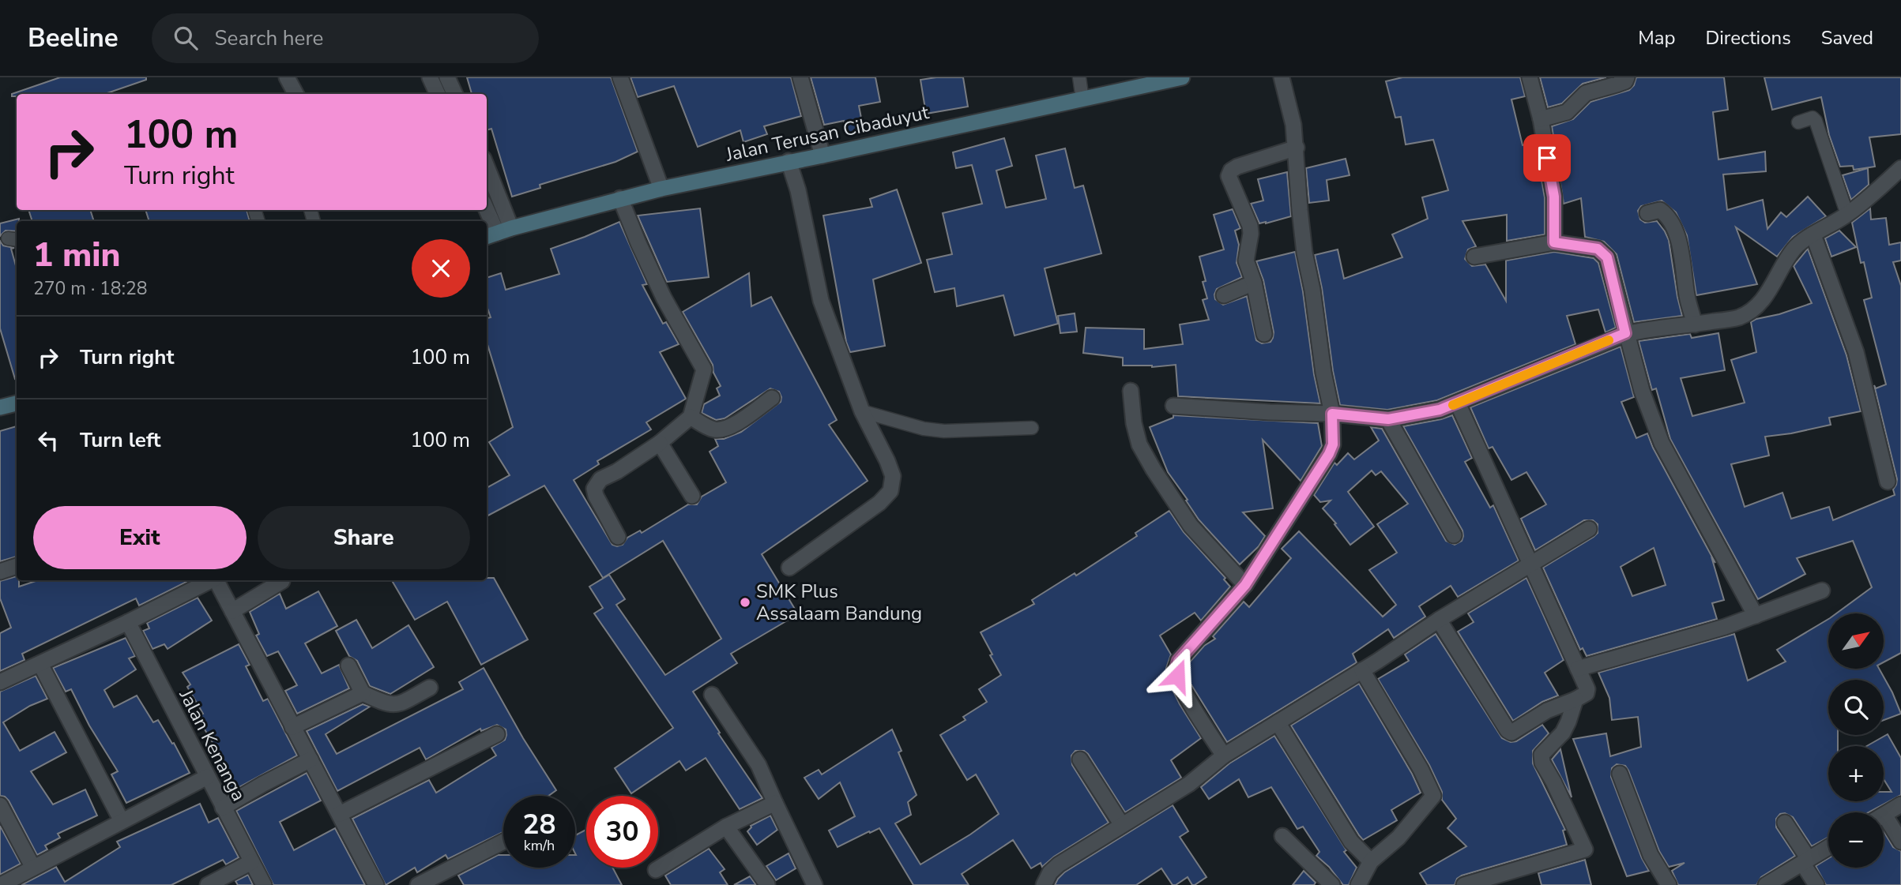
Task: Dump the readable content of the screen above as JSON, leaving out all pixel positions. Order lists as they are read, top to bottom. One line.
{"streets":{"main road":["Jalan Terusan Cibaduyut"],"street":["Jalan Kenanga"]},"places":["SMK Plus Assalaam Bandung"],"north":"top right","page":{"header":"Beeline","search":"Search here","nav":["Map","Directions","Saved"],"turn":["100 m","Turn right"],"heading":["1 min","270 m · 18:28"],"list":[{"name":"Turn right","value":"100 m"},{"name":"Turn left","value":"100 m"}],"buttons":["Exit","Share"],"map_buttons":["+","−"],"speed":"28 km/h","limit":"30"}}
